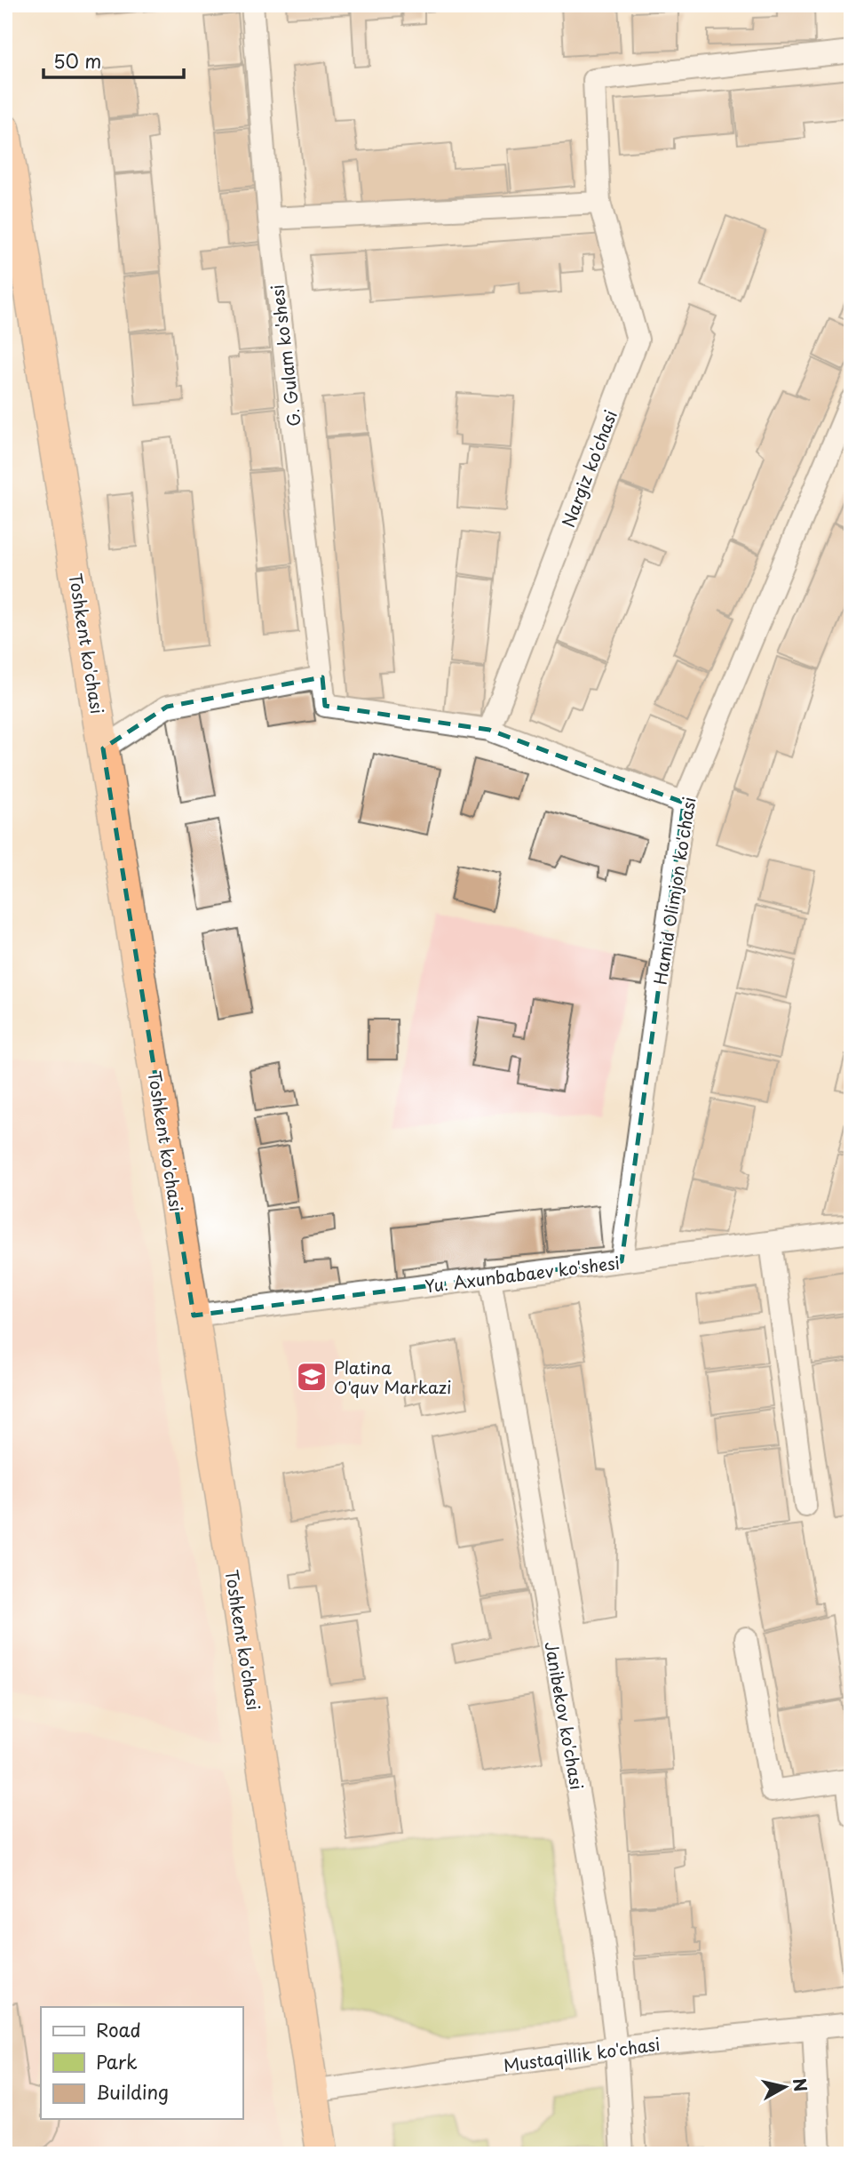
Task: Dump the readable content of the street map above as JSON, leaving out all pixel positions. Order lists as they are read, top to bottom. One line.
{"streets":{"highway":["Toshkent ko'chasi"],"street":["G. Gulam ko'shesi","Nargiz ko'chasi","Hamid Olimjon ko'chasi","Yu. Axunbabaev ko'shesi","Janibekov ko'chasi","Mustaqillik ko'chasi"]},"crossings":[["G. Gulam ko'shesi","Nargiz ko'chasi"],["Toshkent ko'chasi","Yu. Axunbabaev ko'shesi"],["Toshkent ko'chasi","Mustaqillik ko'chasi"],["Hamid Olimjon ko'chasi","Yu. Axunbabaev ko'shesi"],["Yu. Axunbabaev ko'shesi","Janibekov ko'chasi"],["Janibekov ko'chasi","Mustaqillik ko'chasi"]],"places":{"school or university":["Platina O'quv Markazi"]},"legend":["Road","Park","Building"],"scale_bar":"50 m","north":"right"}
